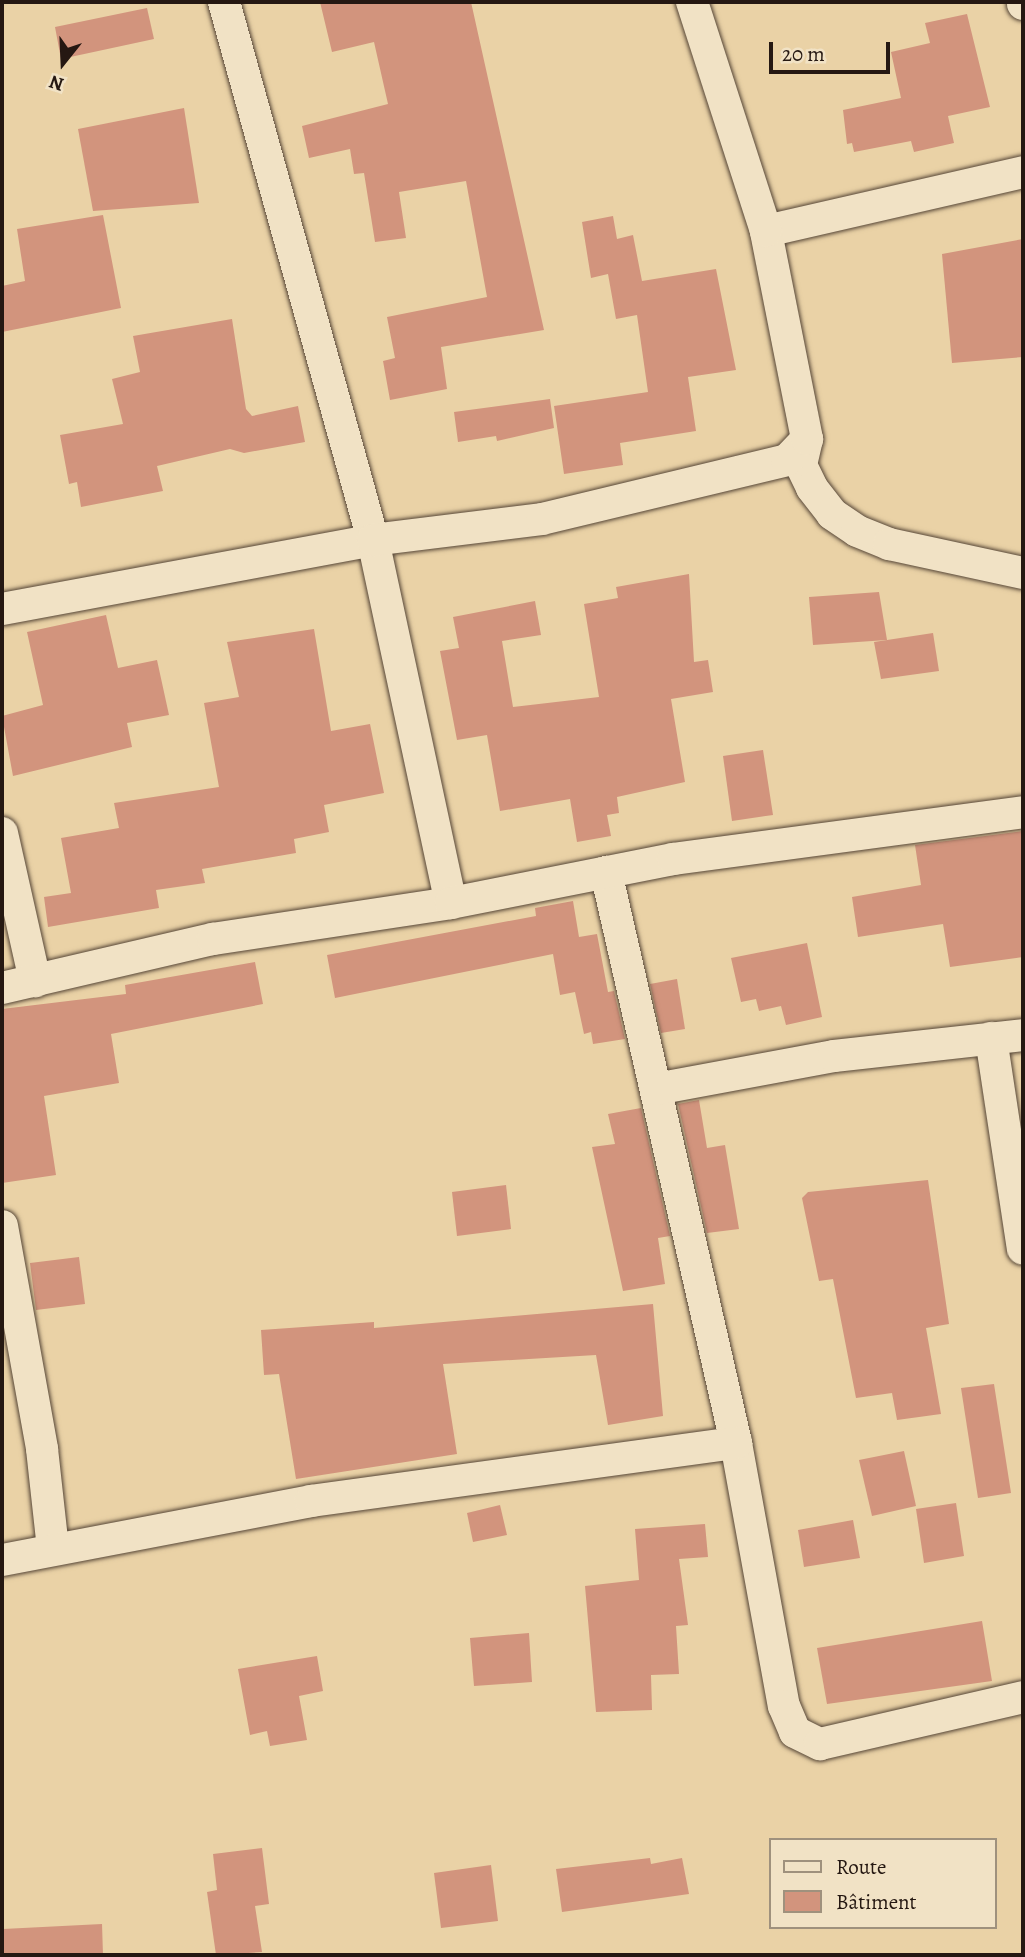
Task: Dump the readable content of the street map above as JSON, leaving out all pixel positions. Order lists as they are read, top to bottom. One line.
{"legend":["Route","Bâtiment"],"scale_bar":"20 m","north":"bottom"}
